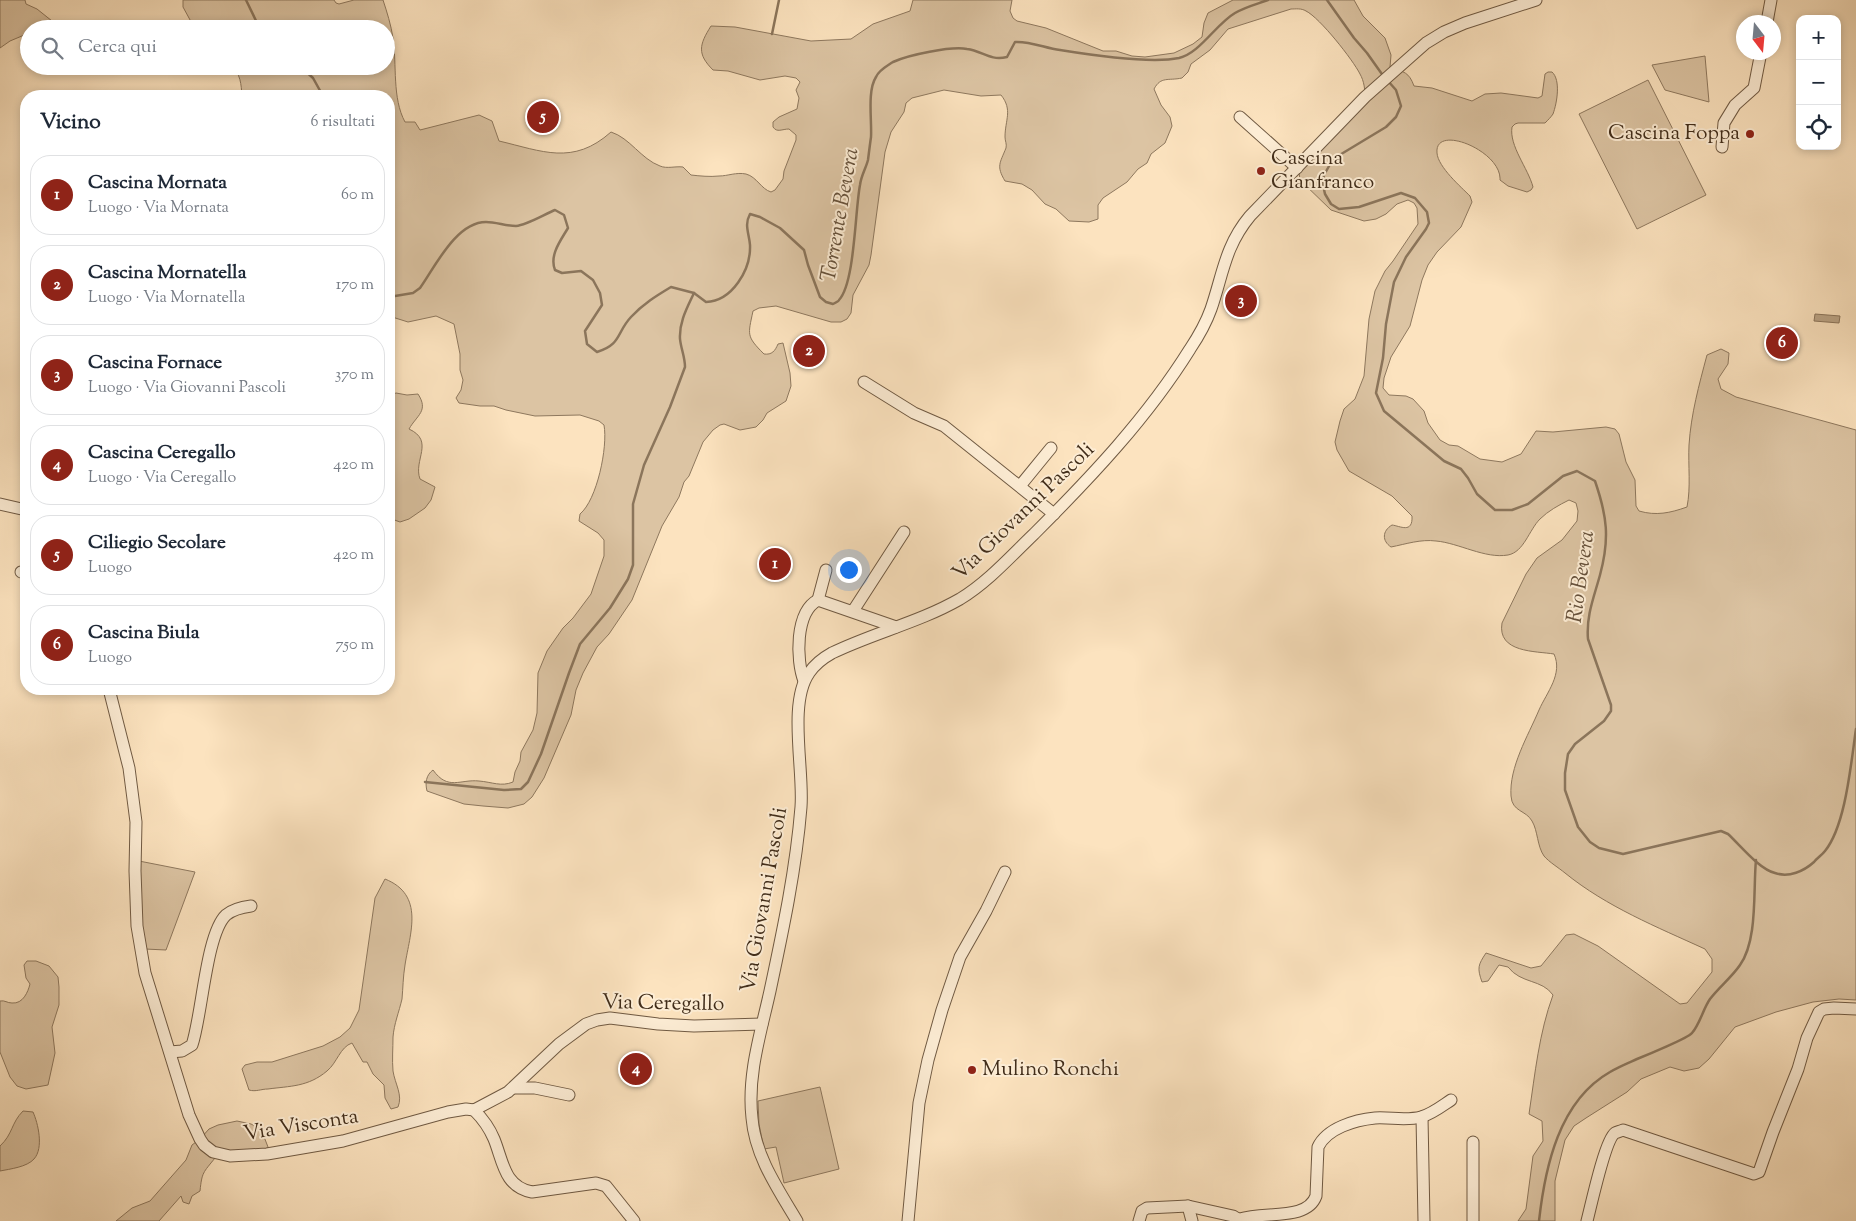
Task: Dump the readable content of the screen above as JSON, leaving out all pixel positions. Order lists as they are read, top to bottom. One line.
{"streets":{"street":["Via Giovanni Pascoli","Via Ceregallo","Via Visconta"]},"crossings":[["Via Giovanni Pascoli","Via Ceregallo"],["Via Ceregallo","Via Visconta"]],"water":["Torrente Bevera","Rio Bevera"],"places":["Cascina Foppa","Cascina Gianfranco","Mulino Ronchi"],"north":"bottom","page":{"map_buttons":["+","−"],"search":"Cerca qui","heading":["Vicino","6 risultati"],"pins":["5","3","6","2","1","4"],"list":[{"mark":"1","name":"Cascina Mornata","note":"Luogo · Via Mornata","value":"60 m"},{"mark":"2","name":"Cascina Mornatella","note":"Luogo · Via Mornatella","value":"170 m"},{"mark":"3","name":"Cascina Fornace","note":"Luogo · Via Giovanni Pascoli","value":"370 m"},{"mark":"4","name":"Cascina Ceregallo","note":"Luogo · Via Ceregallo","value":"420 m"},{"mark":"5","name":"Ciliegio Secolare","note":"Luogo","value":"420 m"},{"mark":"6","name":"Cascina Biula","note":"Luogo","value":"750 m"}]}}
